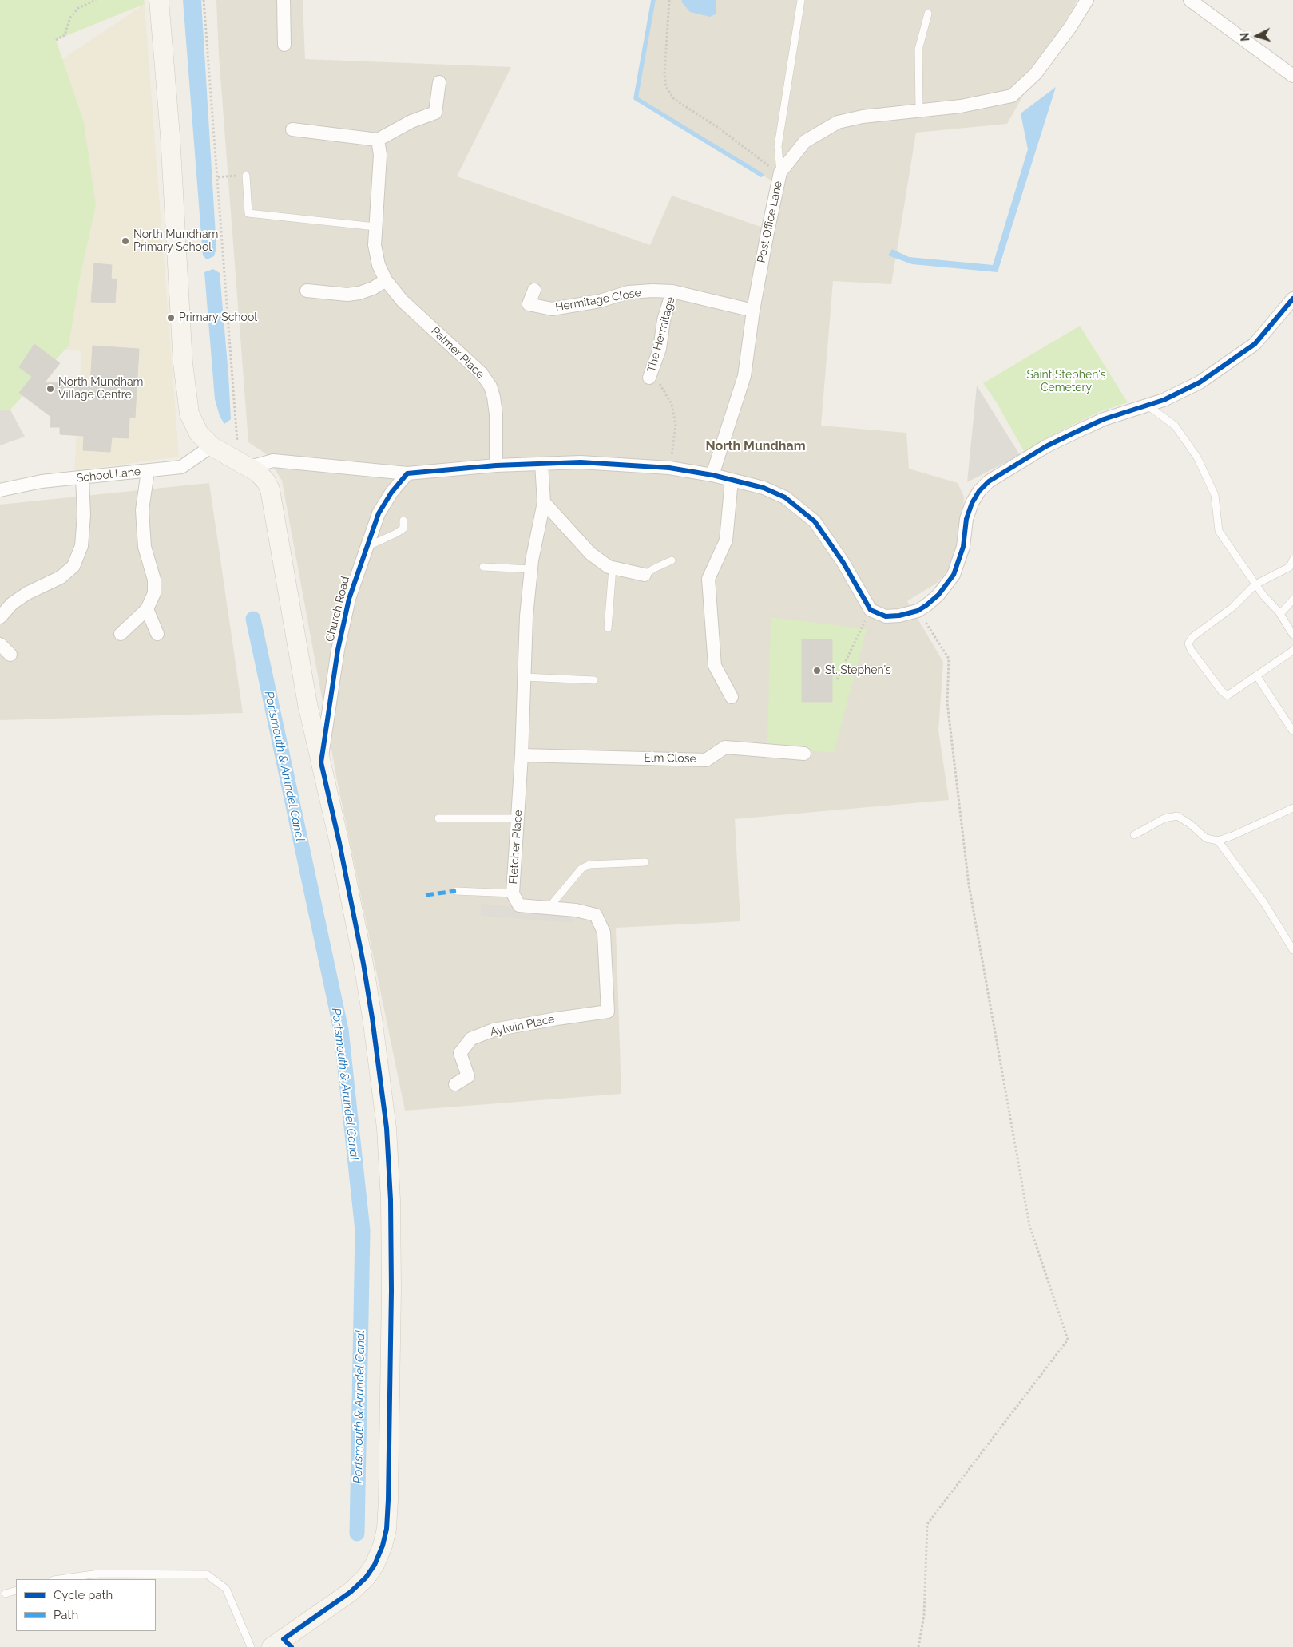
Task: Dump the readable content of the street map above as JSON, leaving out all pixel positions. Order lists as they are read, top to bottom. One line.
{"streets":{"street":["Post Office Lane","Hermitage Close","The Hermitage","Palmer Place","School Lane","Church Road","Elm Close","Fletcher Place","Aylwin Place"]},"crossings":[["Post Office Lane","Hermitage Close"],["Hermitage Close","The Hermitage"],["Elm Close","Fletcher Place"],["Fletcher Place","Aylwin Place"]],"districts":["North Mundham"],"water":["Portsmouth & Arundel Canal"],"parks":["Saint Stephen's Cemetery"],"places":["North Mundham Primary School","Primary School","North Mundham Village Centre","St. Stephen's"],"legend":["Cycle path","Path"],"north":"left"}
